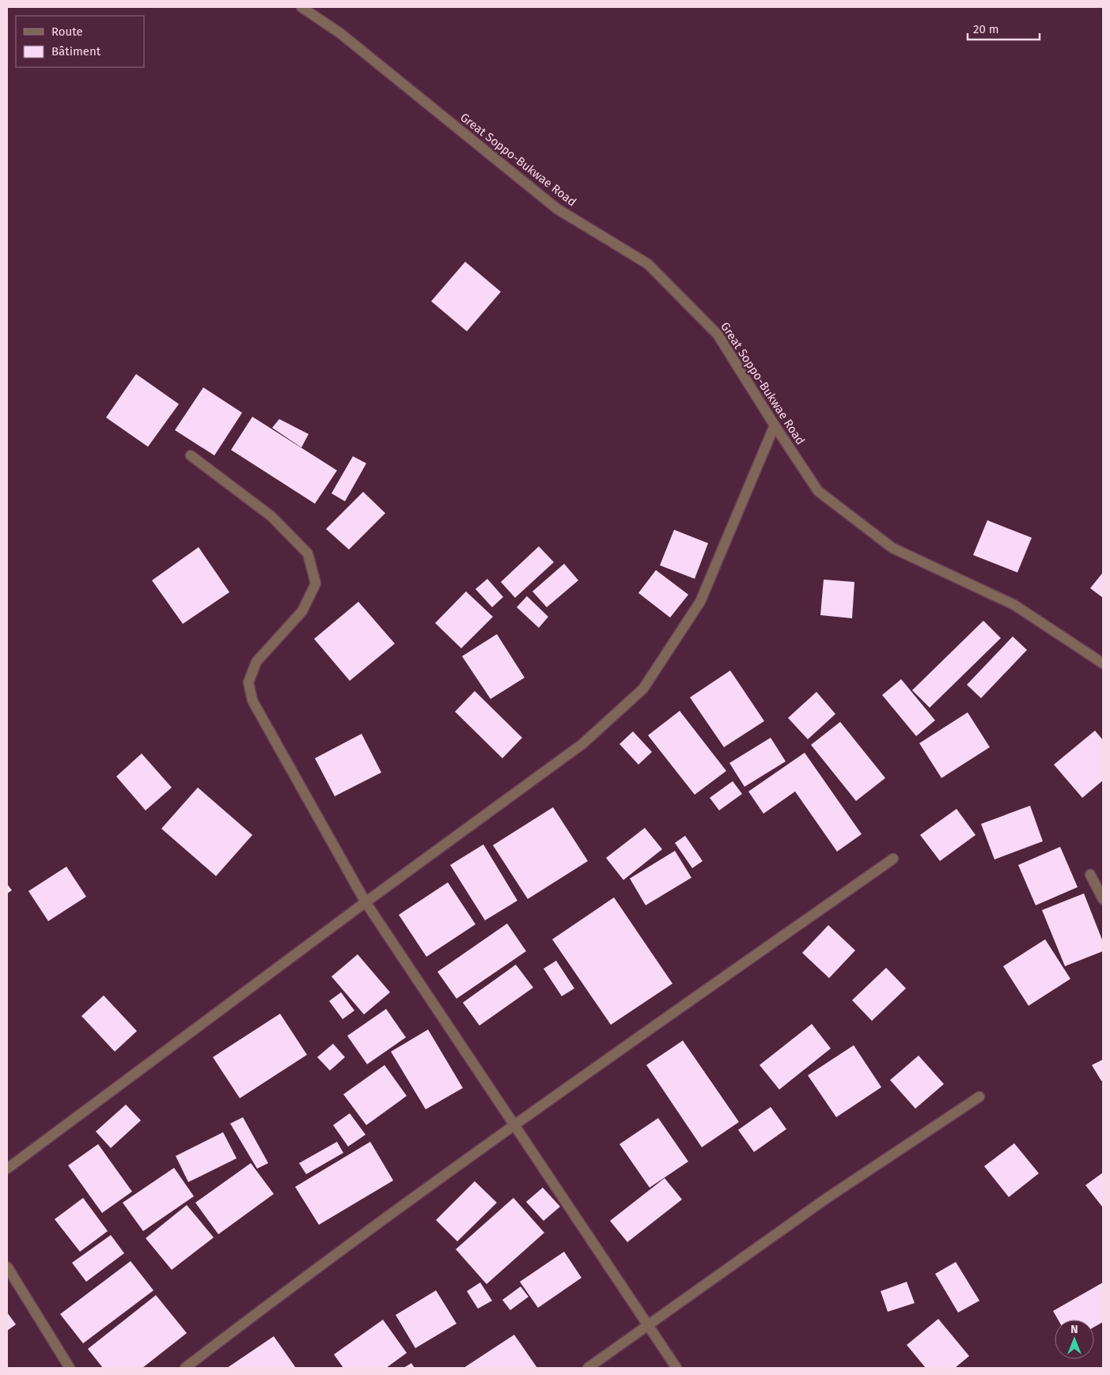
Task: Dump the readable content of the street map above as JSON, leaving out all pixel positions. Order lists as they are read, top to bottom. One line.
{"streets":{"street":["Great Soppo-Bukwae Road"]},"legend":["Route","Bâtiment"],"scale_bar":"20 m","north":"top"}
